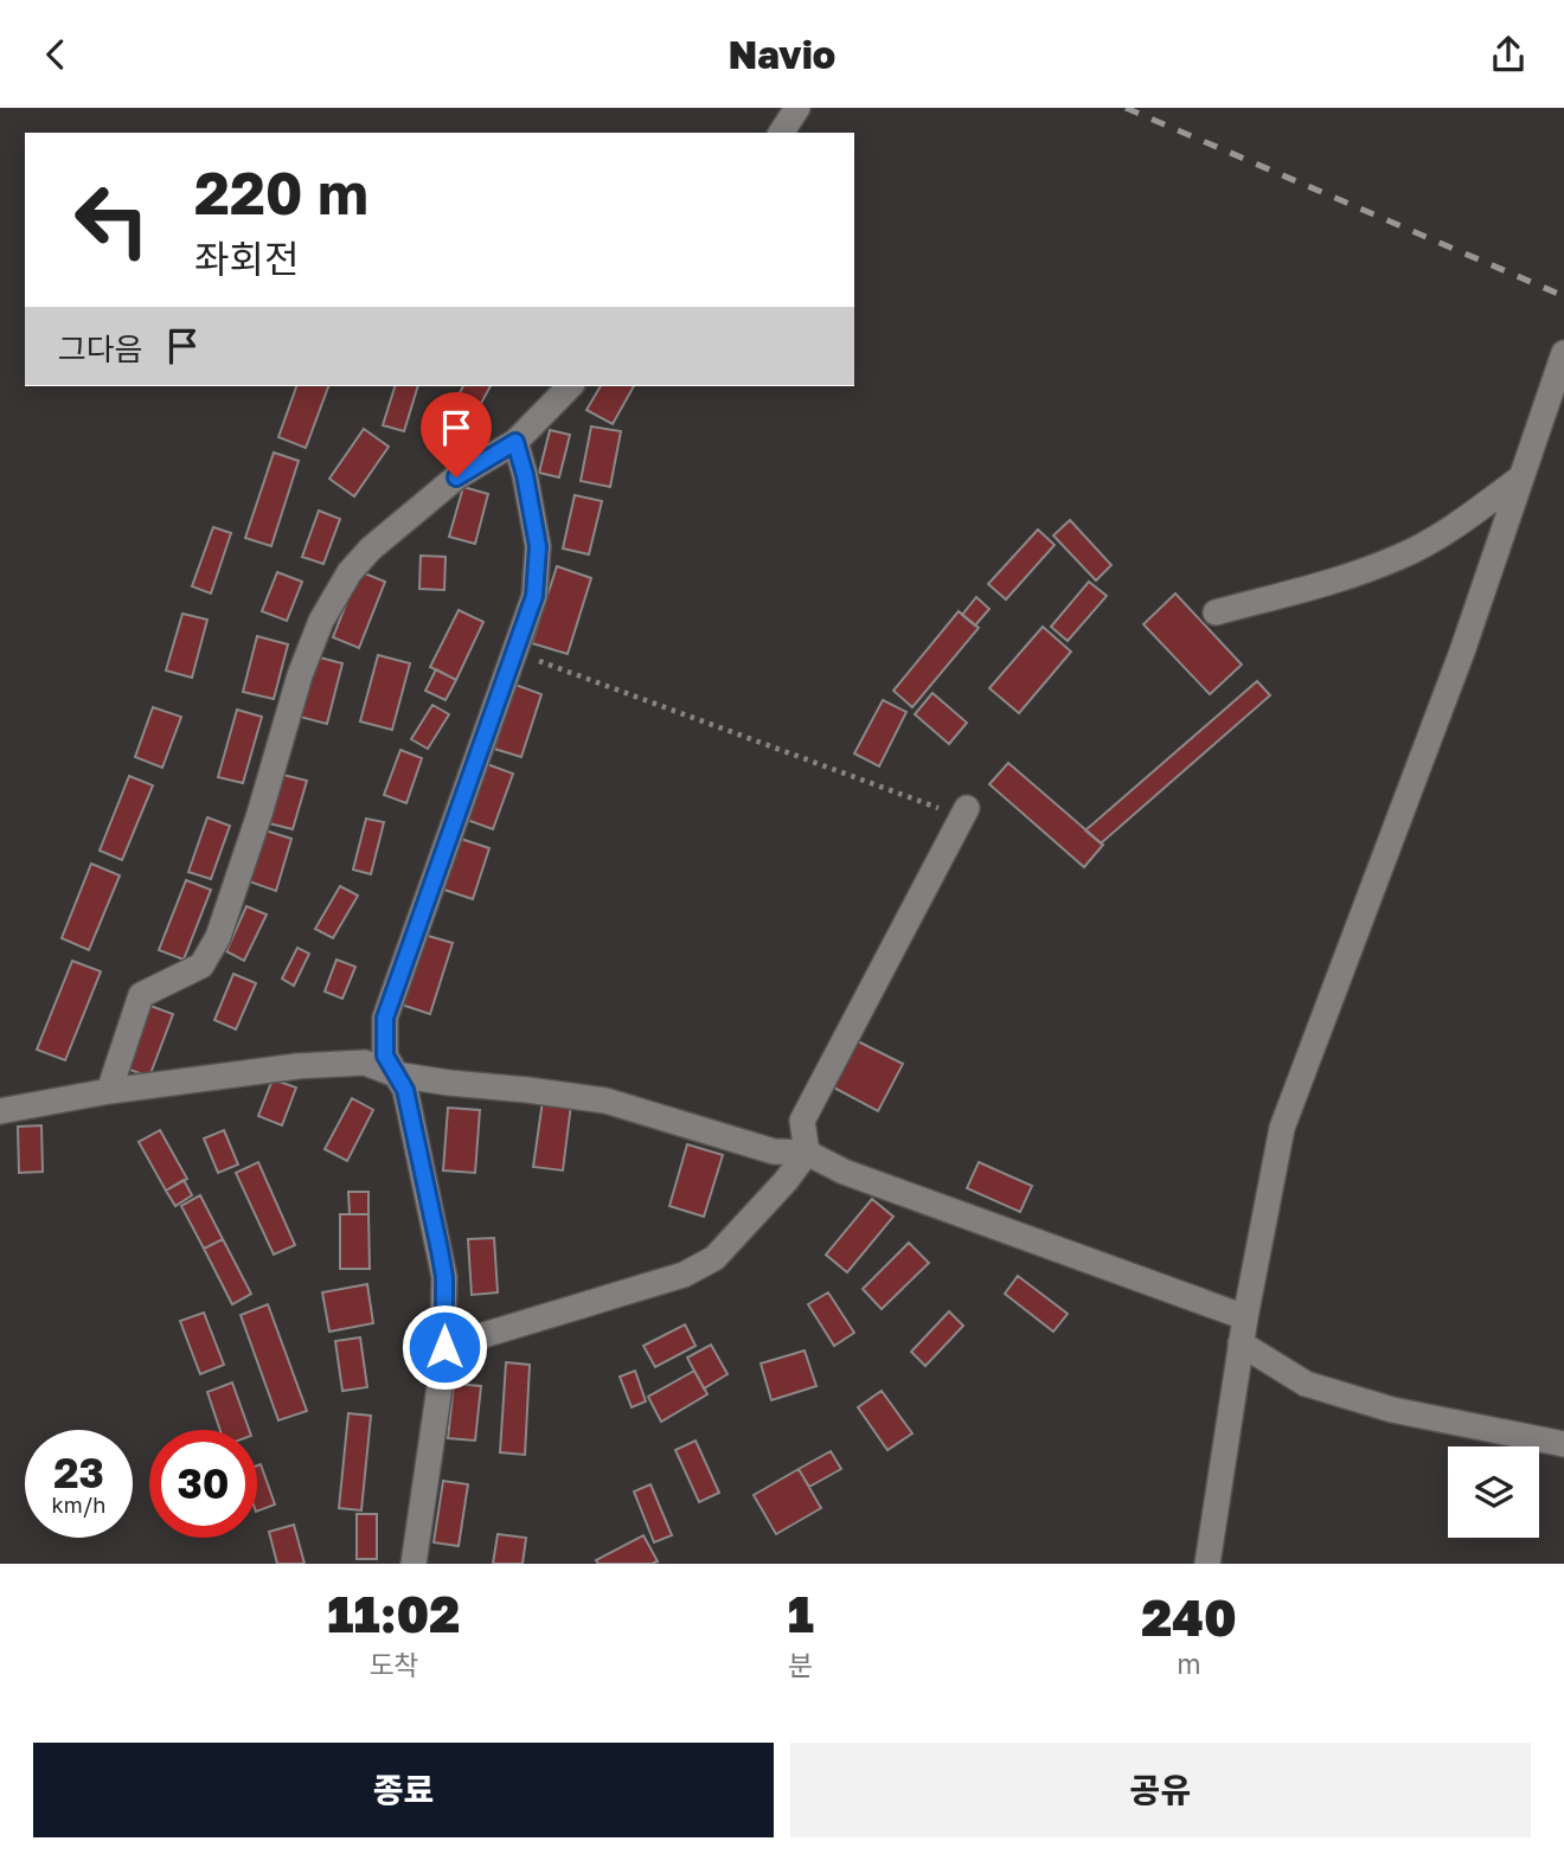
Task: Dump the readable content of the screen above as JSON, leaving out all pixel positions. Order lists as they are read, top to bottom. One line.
{"page":{"header":"Navio","turn":["220 m","좌회전"],"then":"그다음","speed":"23 km/h","limit":"30","eta":["11:02","도착","1","분","240","m"],"buttons":["종료","공유"]}}
